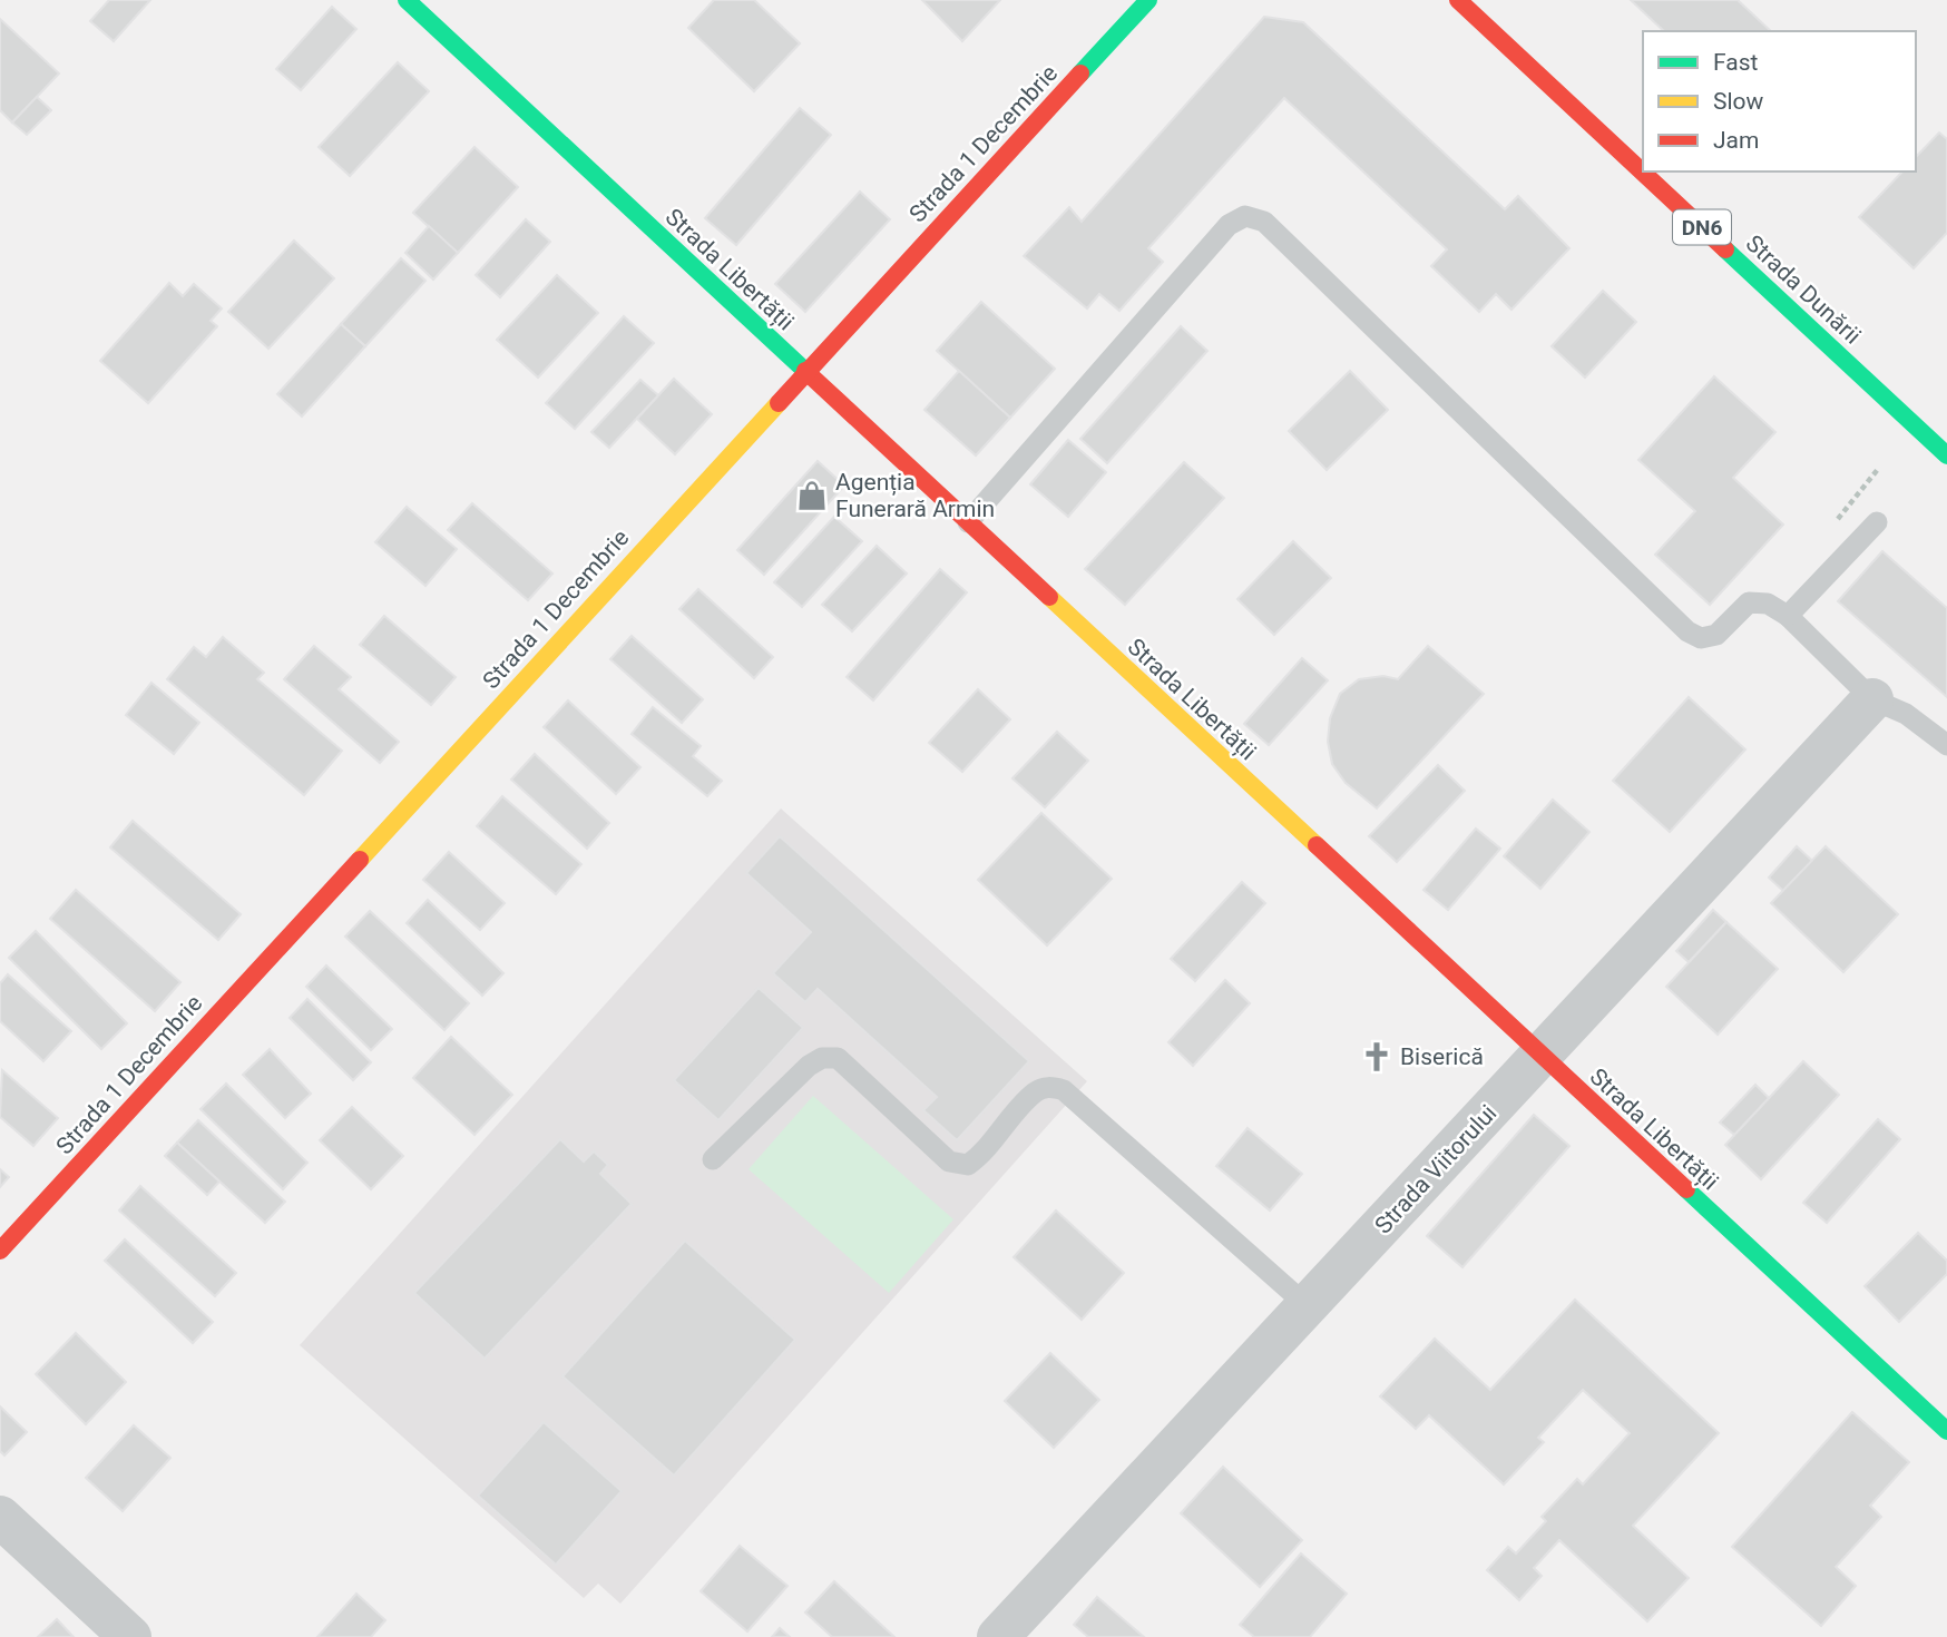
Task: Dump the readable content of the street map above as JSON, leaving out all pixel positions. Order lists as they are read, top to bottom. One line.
{"streets":{"street":["Strada 1 Decembrie","DN6","Strada Libertății","Strada Dunării","Strada Viitorului"]},"crossings":[["Strada 1 Decembrie","Strada Libertății"],["Strada Libertății","Strada Viitorului"]],"places":{"shop":["Agenția Funerară Armin"],"church":["Biserică"]},"legend":["Fast","Slow","Jam"]}
